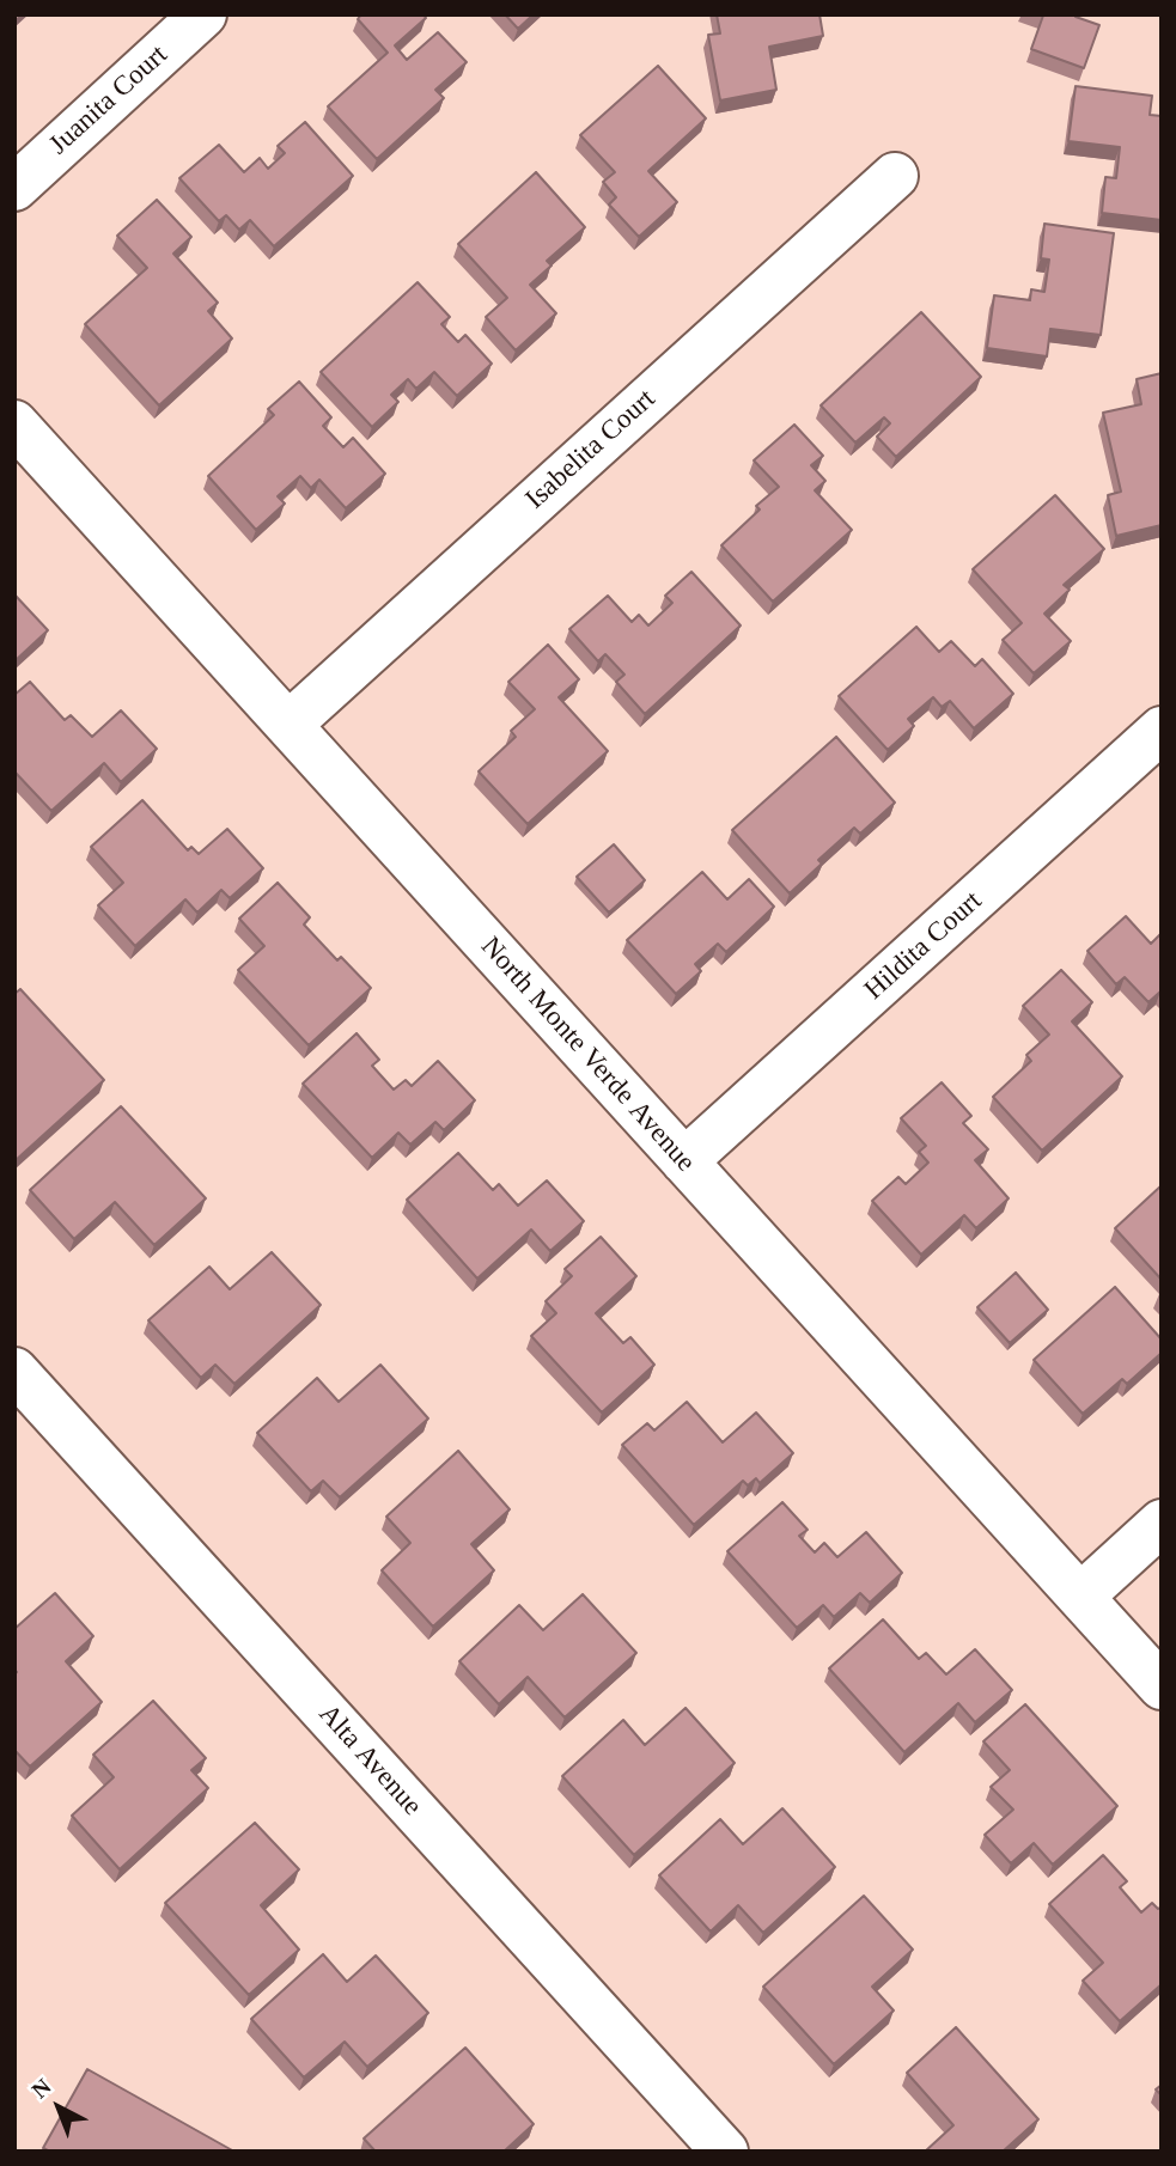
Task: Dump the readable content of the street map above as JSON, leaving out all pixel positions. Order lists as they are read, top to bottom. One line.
{"streets":{"street":["Juanita Court","Isabelita Court","Hildita Court","North Monte Verde Avenue","Alta Avenue"]},"crossings":[["Isabelita Court","North Monte Verde Avenue"],["Hildita Court","North Monte Verde Avenue"]],"north":"top left"}
